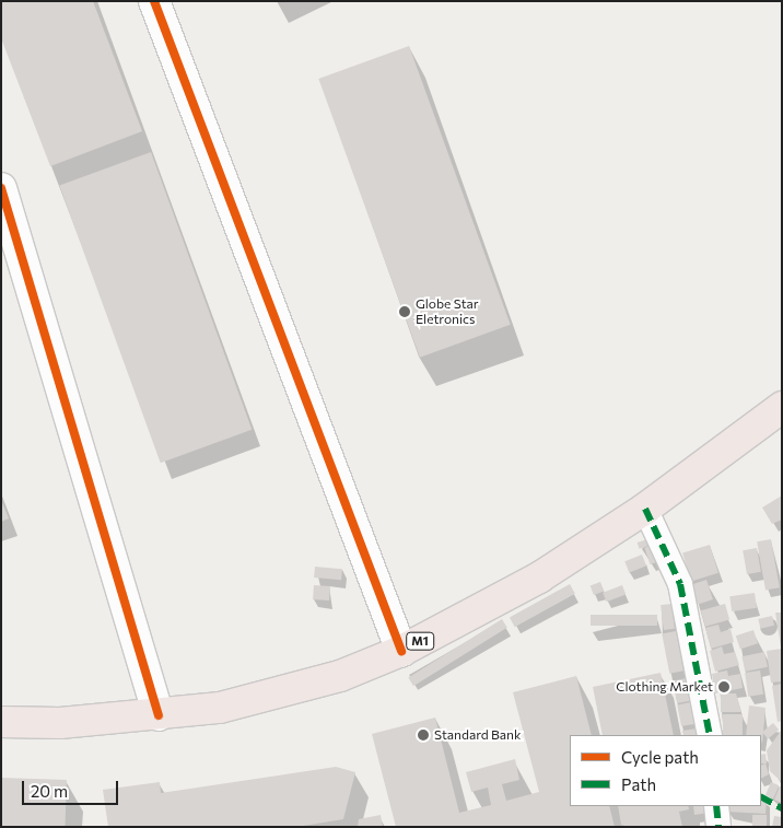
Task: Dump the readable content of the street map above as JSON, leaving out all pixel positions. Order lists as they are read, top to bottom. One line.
{"streets":{"highway":["M1"]},"places":["Globe Star Eletronics","Clothing Market","Standard Bank"],"legend":["Cycle path","Path"],"scale_bar":"20 m"}
